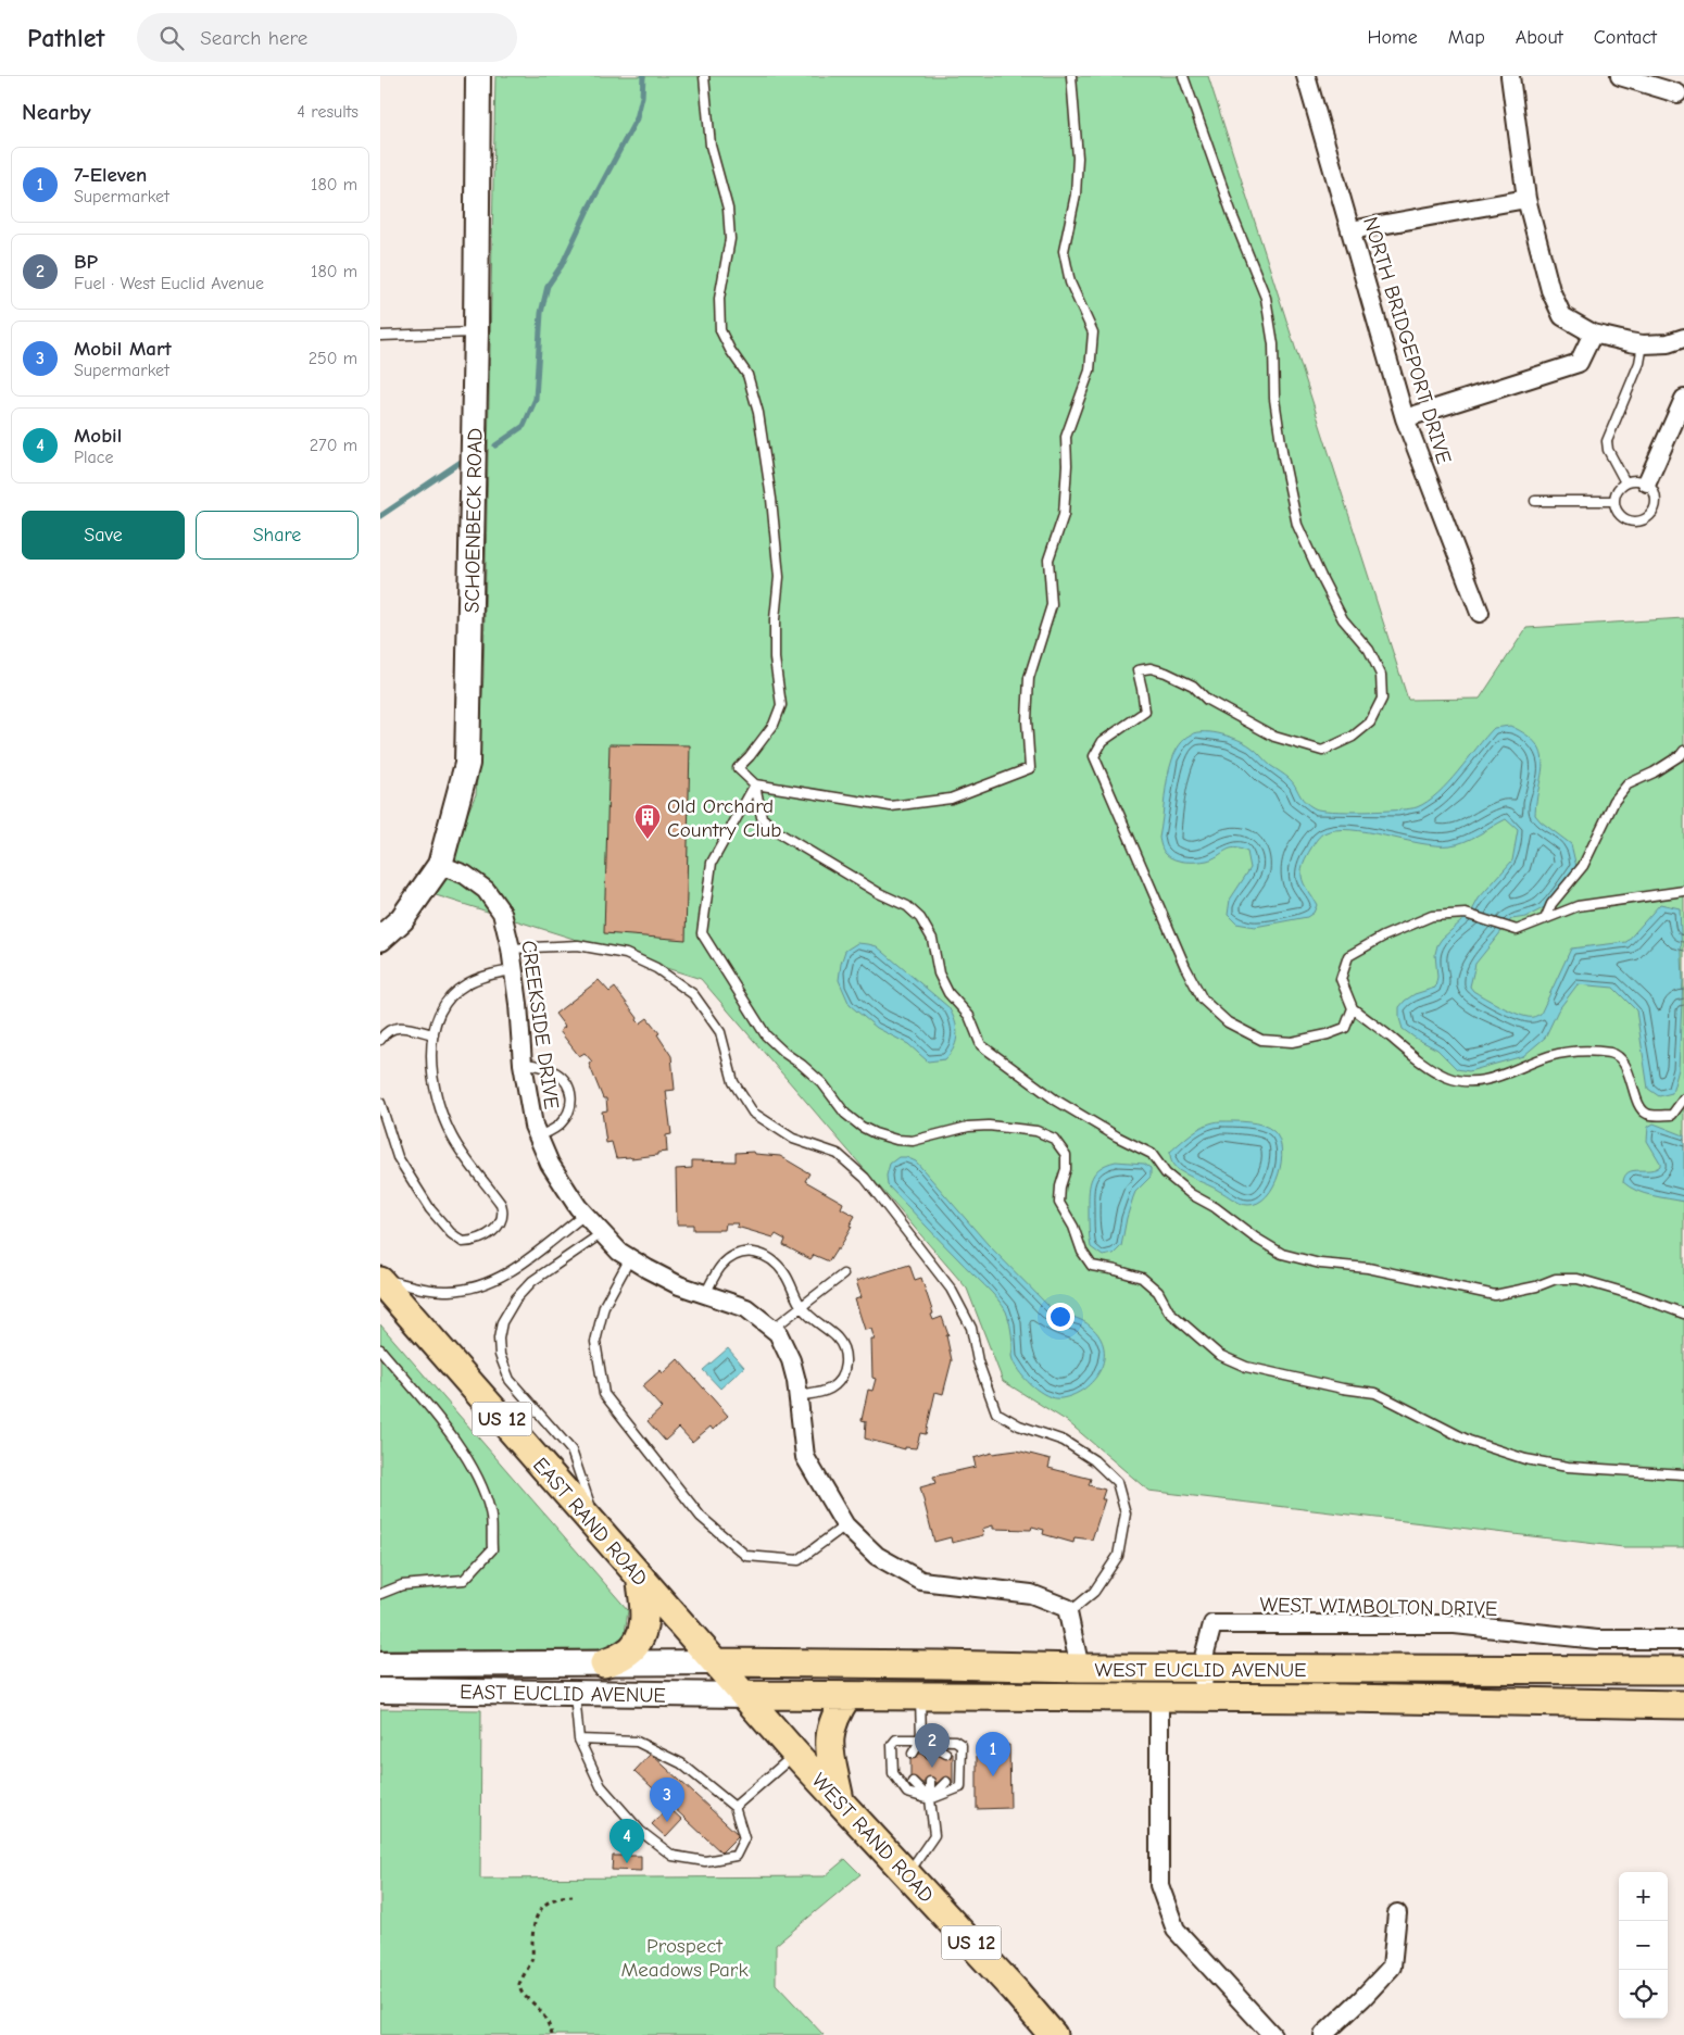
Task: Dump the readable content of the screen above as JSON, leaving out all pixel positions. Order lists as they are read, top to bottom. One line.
{"streets":{"main road":["SCHOENBECK ROAD","US 12","EAST RAND ROAD","WEST EUCLID AVENUE","EAST EUCLID AVENUE","WEST RAND ROAD"],"street":["NORTH BRIDGEPORT DRIVE","CREEKSIDE DRIVE","WEST WIMBOLTON DRIVE"]},"crossings":[["SCHOENBECK ROAD","CREEKSIDE DRIVE"],["EAST RAND ROAD","WEST EUCLID AVENUE"],["EAST RAND ROAD","EAST EUCLID AVENUE"],["EAST RAND ROAD","WEST RAND ROAD"],["WEST WIMBOLTON DRIVE","WEST EUCLID AVENUE"],["WEST EUCLID AVENUE","EAST EUCLID AVENUE"],["WEST EUCLID AVENUE","WEST RAND ROAD"],["EAST EUCLID AVENUE","WEST RAND ROAD"]],"parks":["Prospect Meadows Park"],"places":{"building":["Old Orchard Country Club"]},"page":{"header":"Pathlet","search":"Search here","nav":["Home","Map","About","Contact"],"heading":["Nearby","4 results"],"list":[{"mark":"1","name":"7-Eleven","note":"Supermarket","value":"180 m"},{"mark":"2","name":"BP","note":"Fuel · West Euclid Avenue","value":"180 m"},{"mark":"3","name":"Mobil Mart","note":"Supermarket","value":"250 m"},{"mark":"4","name":"Mobil","note":"Place","value":"270 m"}],"buttons":["Save","Share"],"pins":["2","1","3","4"],"map_buttons":["+","−"]}}
